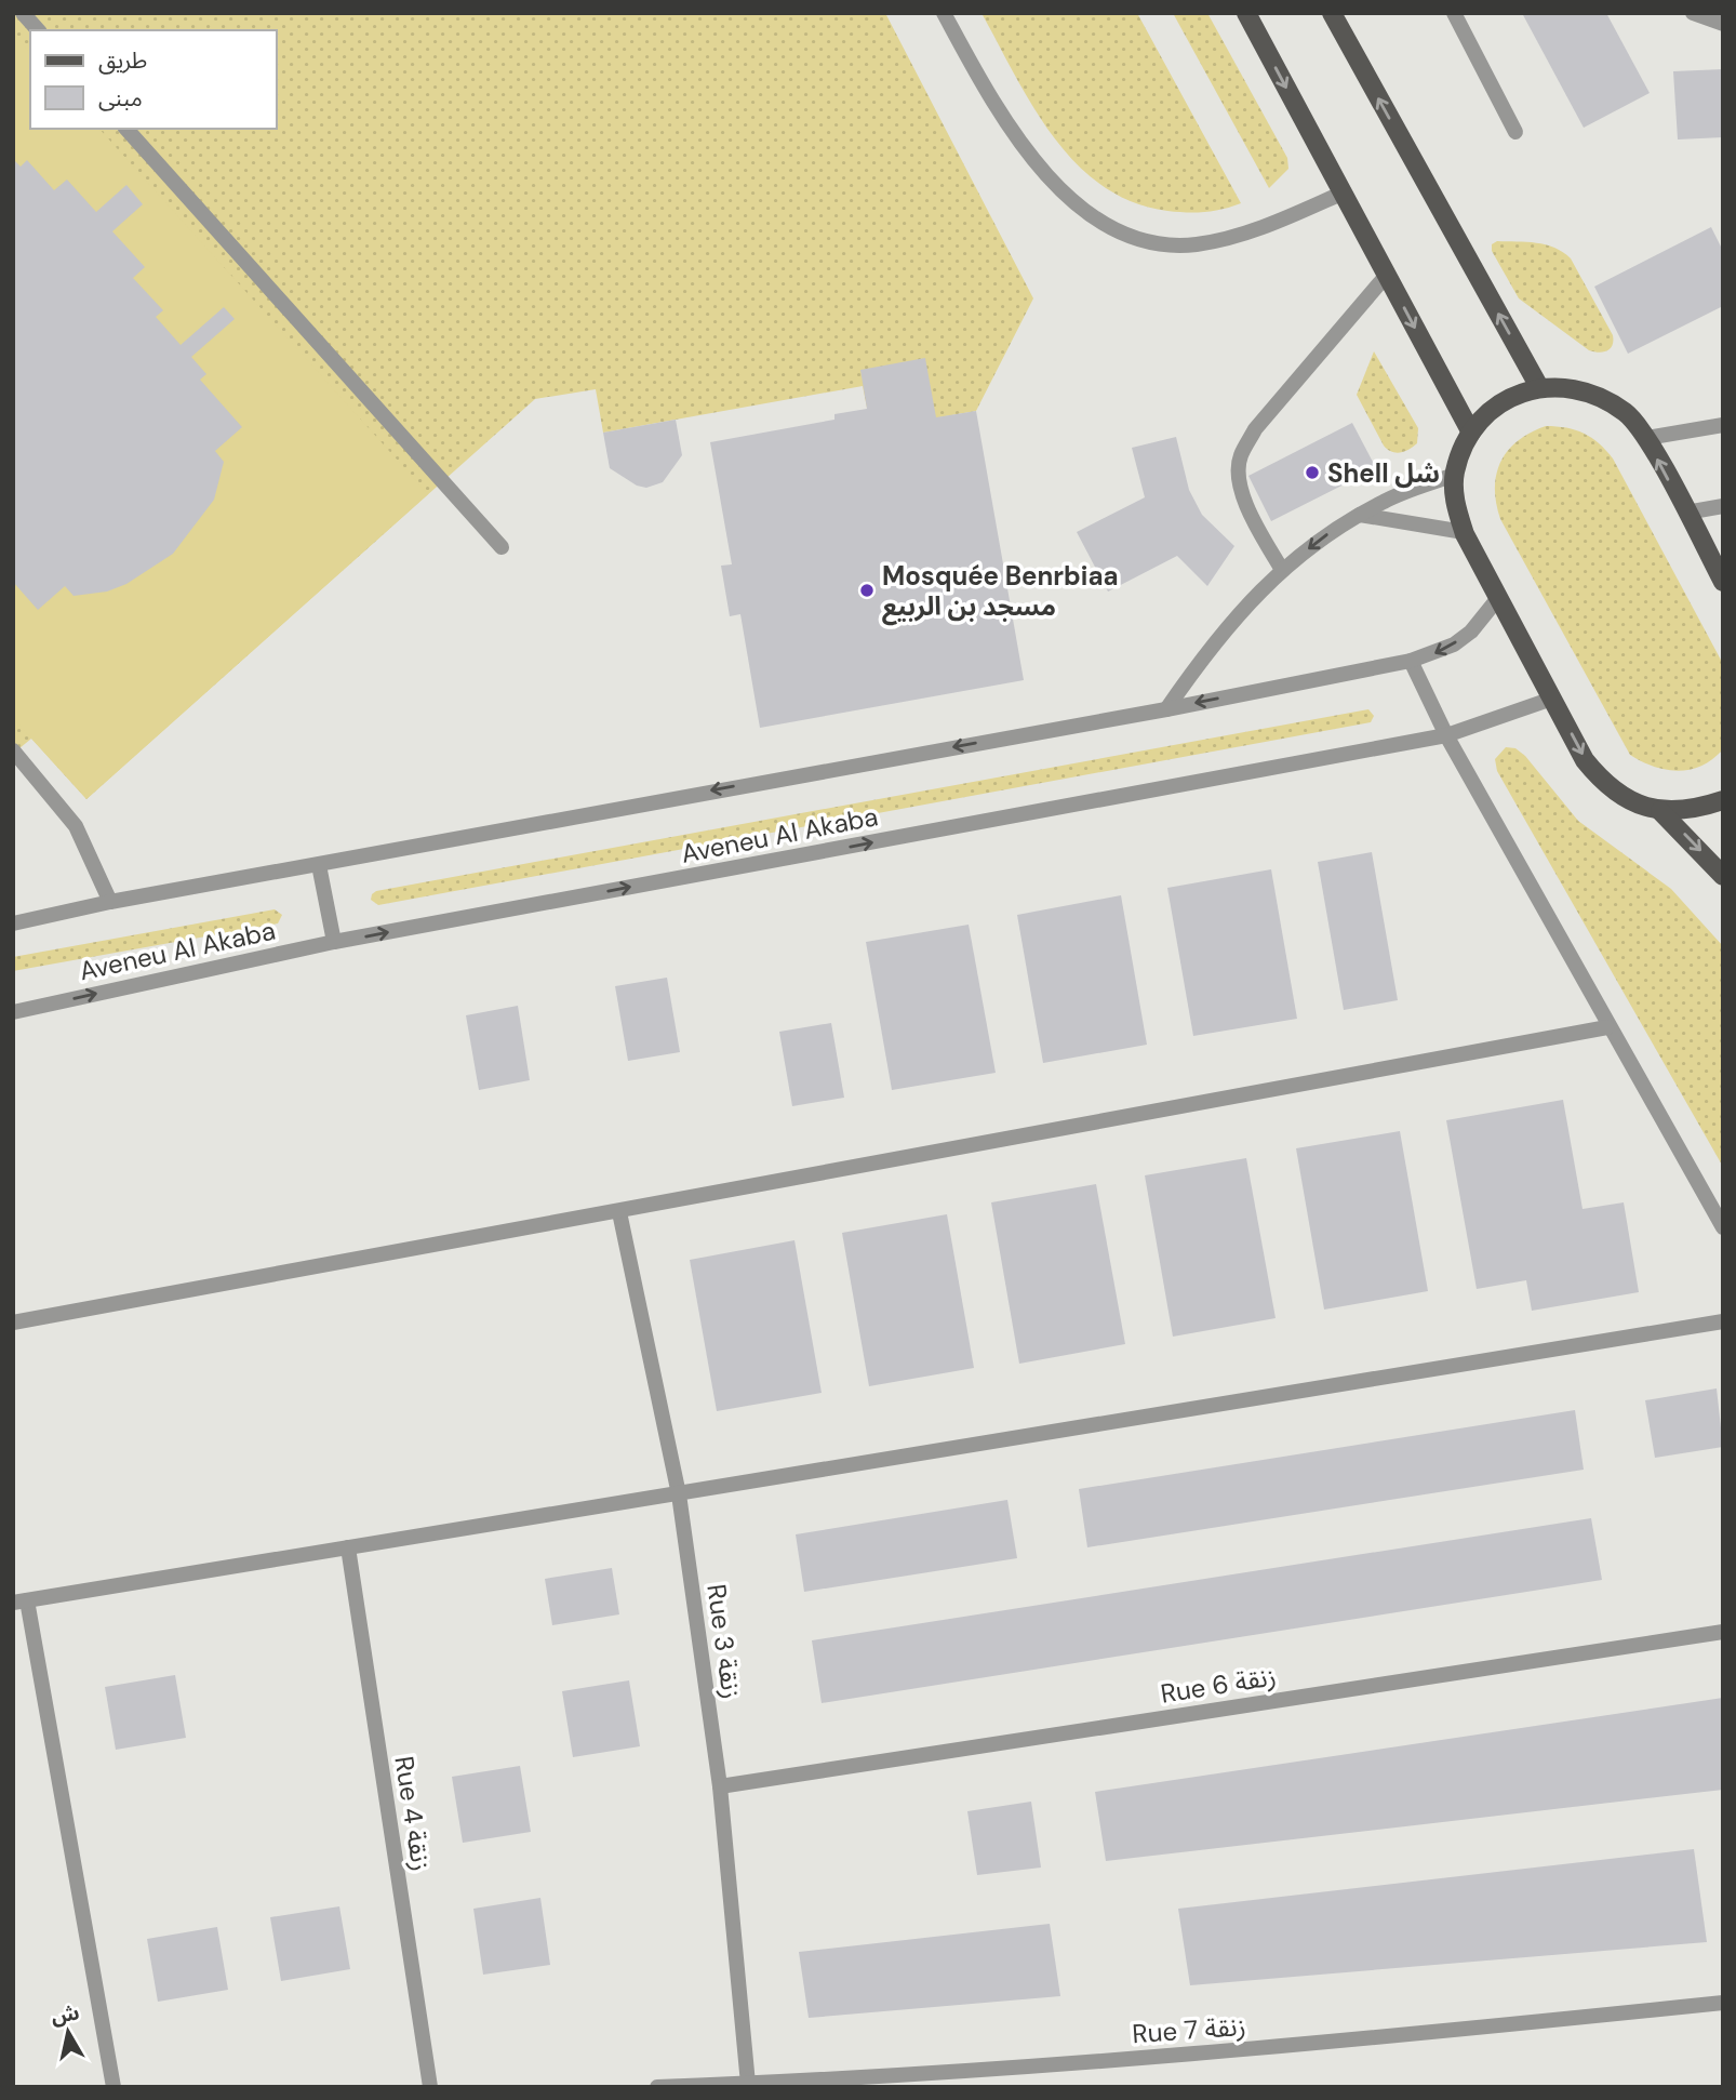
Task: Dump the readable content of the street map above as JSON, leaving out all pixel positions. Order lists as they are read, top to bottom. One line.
{"streets":{"street":["Aveneu Al Akaba","Rue 3 زنقة","Rue 6 زنقة","Rue 4 زنقة","Rue 7 زنقة"]},"crossings":[["Rue 3 زنقة","Rue 6 زنقة"],["Rue 3 زنقة","Rue 7 زنقة"]],"places":["Shell شل","Mosquée Benrbiaa مسجد بن الربيع"],"legend":["طريق","مبنى"],"north":"top"}
